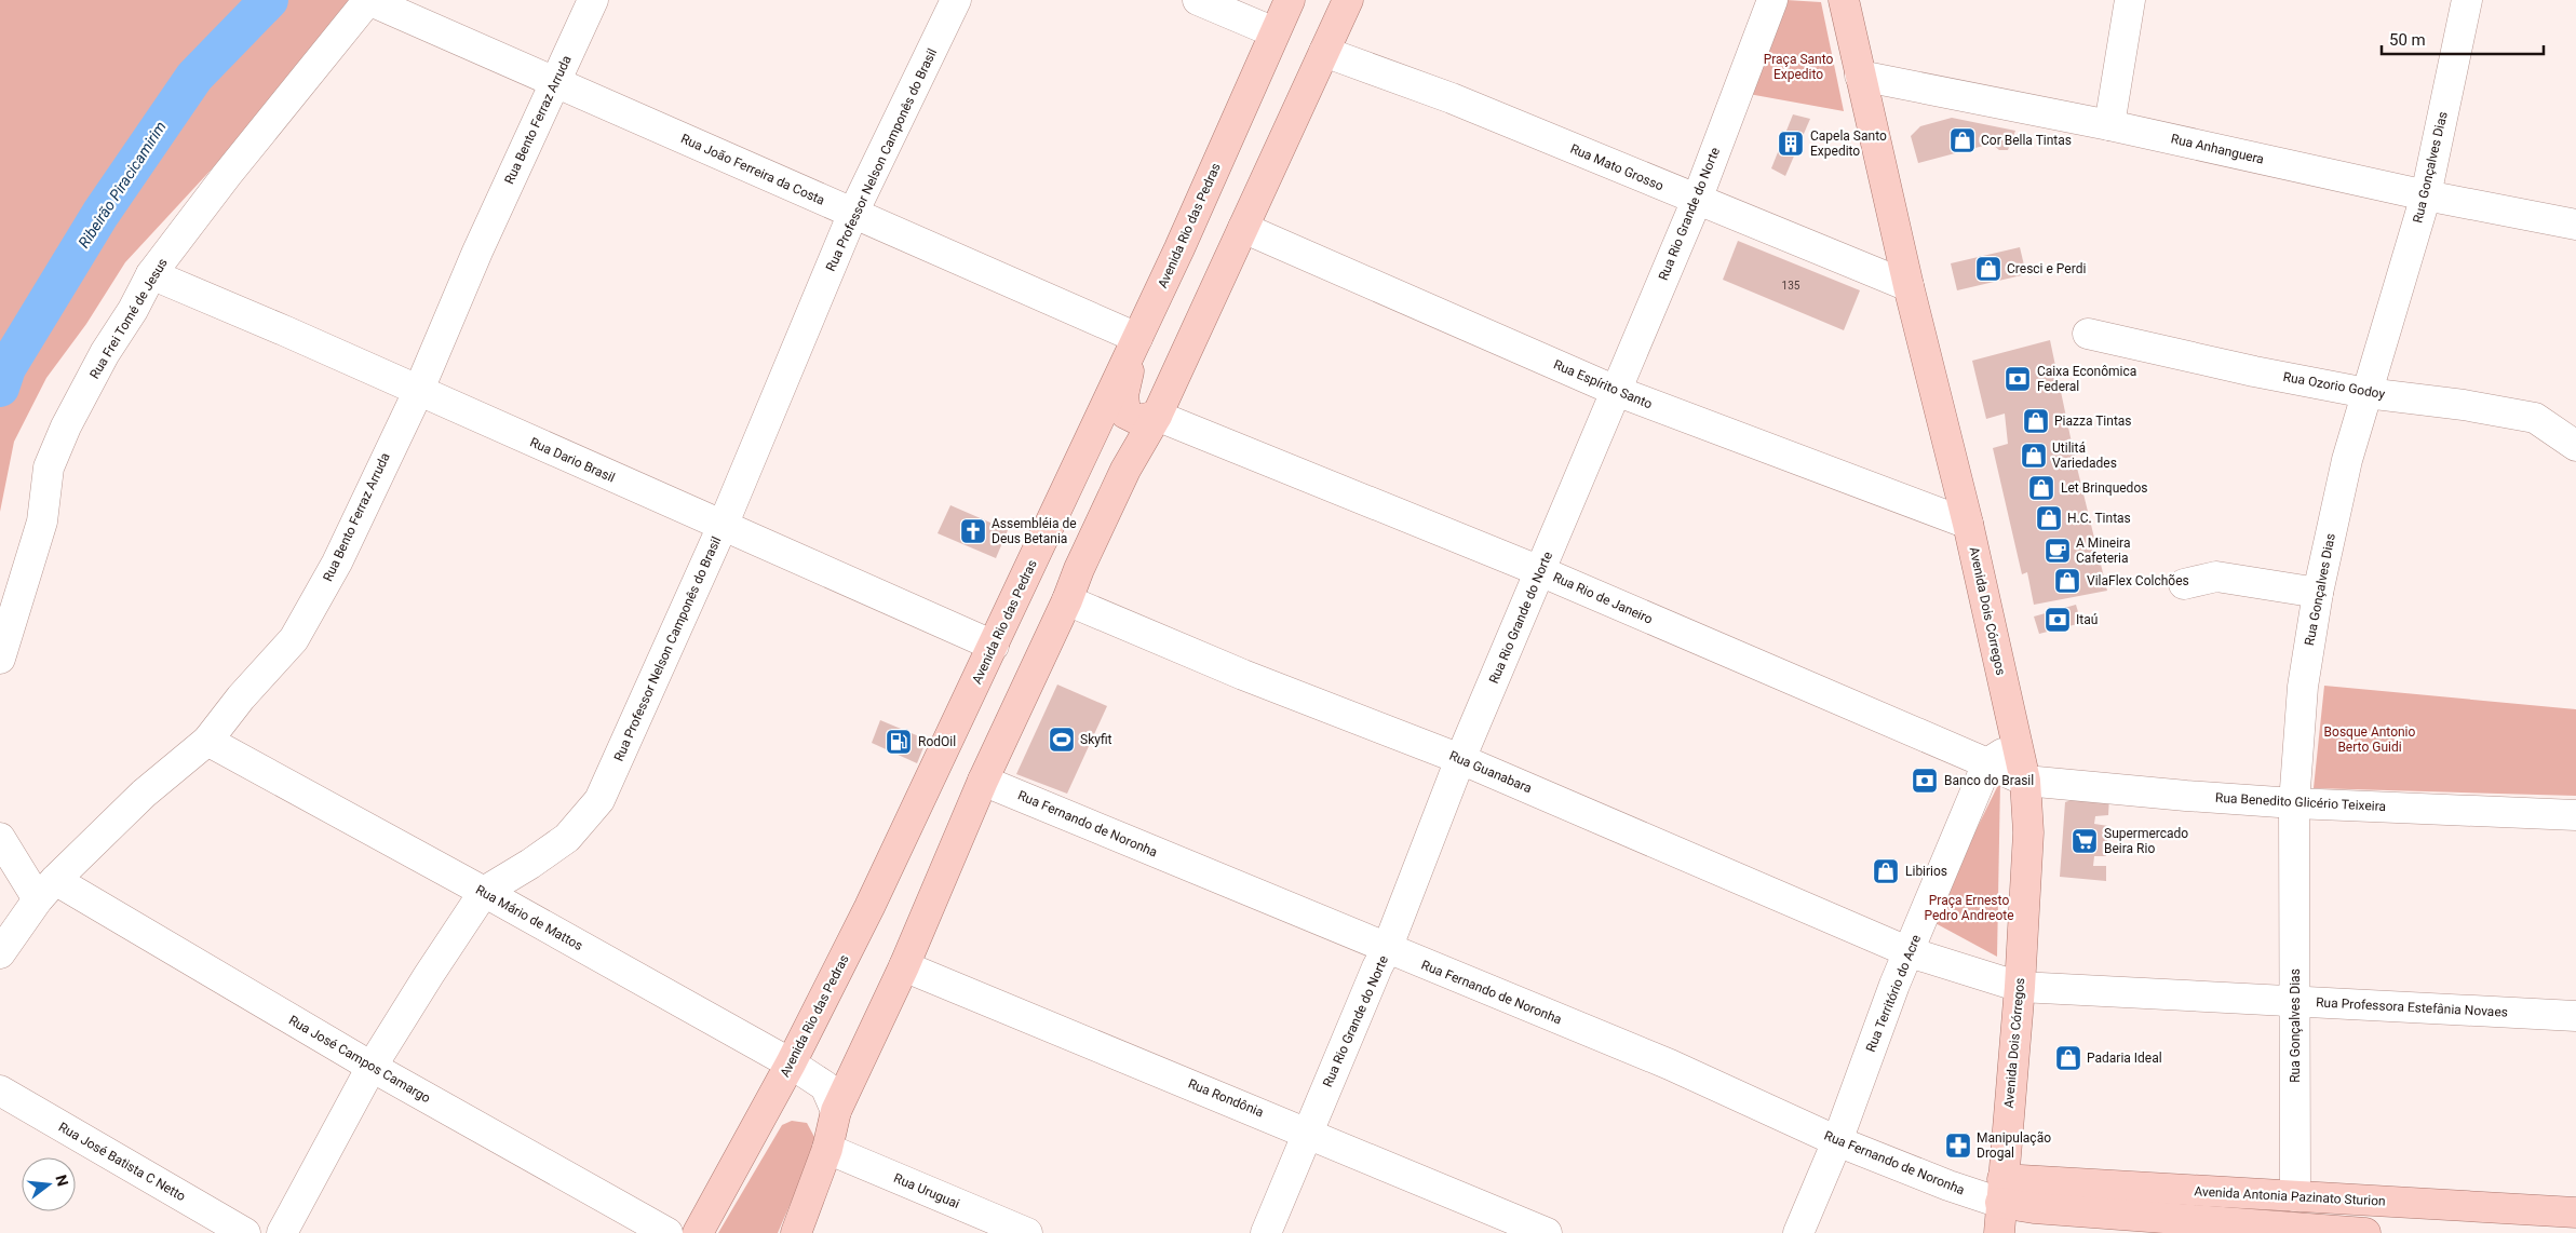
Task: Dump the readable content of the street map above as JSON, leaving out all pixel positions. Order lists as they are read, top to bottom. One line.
{"streets":{"main road":["Avenida Rio das Pedras","Avenida Dois Córregos","Avenida Antonia Pazinato Sturion"],"street":["Rua Bento Ferraz Arruda","Rua Anhanguera","Rua Professor Nelson Camponês do Brasil","Rua Mato Grosso","Rua Gonçalves Dias","Rua João Ferreira da Costa","Rua Rio Grande do Norte","Rua Frei Tomé de Jesus","Rua Espírito Santo","Rua Ozorio Godoy","Rua Dario Brasil","Rua Rio de Janeiro","Rua Guanabara","Rua Benedito Glicério Teixeira","Rua Fernando de Noronha","Rua Mário de Mattos","Rua Território do Acre","Rua Professora Estefânia Novaes","Rua José Campos Camargo","Rua Rondônia","Rua José Batista C Netto","Rua Uruguai"]},"crossings":[["Rua Bento Ferraz Arruda","Rua João Ferreira da Costa"],["Rua Bento Ferraz Arruda","Rua Dario Brasil"],["Rua Bento Ferraz Arruda","Rua Mário de Mattos"],["Rua Bento Ferraz Arruda","Rua José Campos Camargo"],["Rua Anhanguera","Rua Gonçalves Dias"],["Rua Anhanguera","Avenida Dois Córregos"],["Rua Professor Nelson Camponês do Brasil","Rua João Ferreira da Costa"],["Rua Professor Nelson Camponês do Brasil","Rua Dario Brasil"],["Rua Professor Nelson Camponês do Brasil","Rua Mário de Mattos"],["Rua Professor Nelson Camponês do Brasil","Rua José Campos Camargo"],["Rua Mato Grosso","Rua Rio Grande do Norte"],["Rua Mato Grosso","Avenida Dois Córregos"],["Rua Gonçalves Dias","Rua Ozorio Godoy"],["Rua Gonçalves Dias","Rua Benedito Glicério Teixeira"],["Rua Gonçalves Dias","Rua Professora Estefânia Novaes"],["Rua Gonçalves Dias","Avenida Antonia Pazinato Sturion"],["Rua João Ferreira da Costa","Avenida Rio das Pedras"],["Rua João Ferreira da Costa","Rua Frei Tomé de Jesus"],["Rua Rio Grande do Norte","Rua Espírito Santo"],["Rua Rio Grande do Norte","Rua Rio de Janeiro"],["Rua Rio Grande do Norte","Rua Guanabara"],["Rua Rio Grande do Norte","Rua Fernando de Noronha"],["Rua Rio Grande do Norte","Rua Rondônia"],["Avenida Rio das Pedras","Rua Dario Brasil"],["Avenida Rio das Pedras","Rua Mário de Mattos"],["Rua Frei Tomé de Jesus","Rua Dario Brasil"],["Rua Espírito Santo","Avenida Dois Córregos"],["Rua Rio de Janeiro","Rua Território do Acre"],["Avenida Dois Córregos","Rua Guanabara"],["Avenida Dois Córregos","Rua Benedito Glicério Teixeira"],["Avenida Dois Córregos","Rua Fernando de Noronha"],["Avenida Dois Córregos","Rua Professora Estefânia Novaes"],["Avenida Dois Córregos","Avenida Antonia Pazinato Sturion"],["Rua Guanabara","Rua Território do Acre"],["Rua Guanabara","Rua Professora Estefânia Novaes"],["Rua Fernando de Noronha","Rua Território do Acre"],["Rua Fernando de Noronha","Avenida Antonia Pazinato Sturion"]],"water":["Ribeirão Piracicamirim"],"parks":["Praça Santo Expedito","Bosque Antonio Berto Guidi","Praça Ernesto Pedro Andreote"],"places":{"shop":["Cor Bella Tintas","Cresci e Perdi","Piazza Tintas","Utilitá Variedades","Let Brinquedos","H.C. Tintas","VilaFlex Colchões","Libirios","Padaria Ideal"],"building":["Capela Santo Expedito"],"bank":["Caixa Econômica Federal","Itaú","Banco do Brasil"],"church":["Assembléia de Deus Betania"],"cafe":["A Mineira Cafeteria"],"sports":["Skyfit"],"fuel station":["RodOil"],"supermarket":["Supermercado Beira Rio"],"pharmacy":["Manipulação Drogal"]},"house_numbers":["135"],"scale_bar":"50 m","north":"right"}
